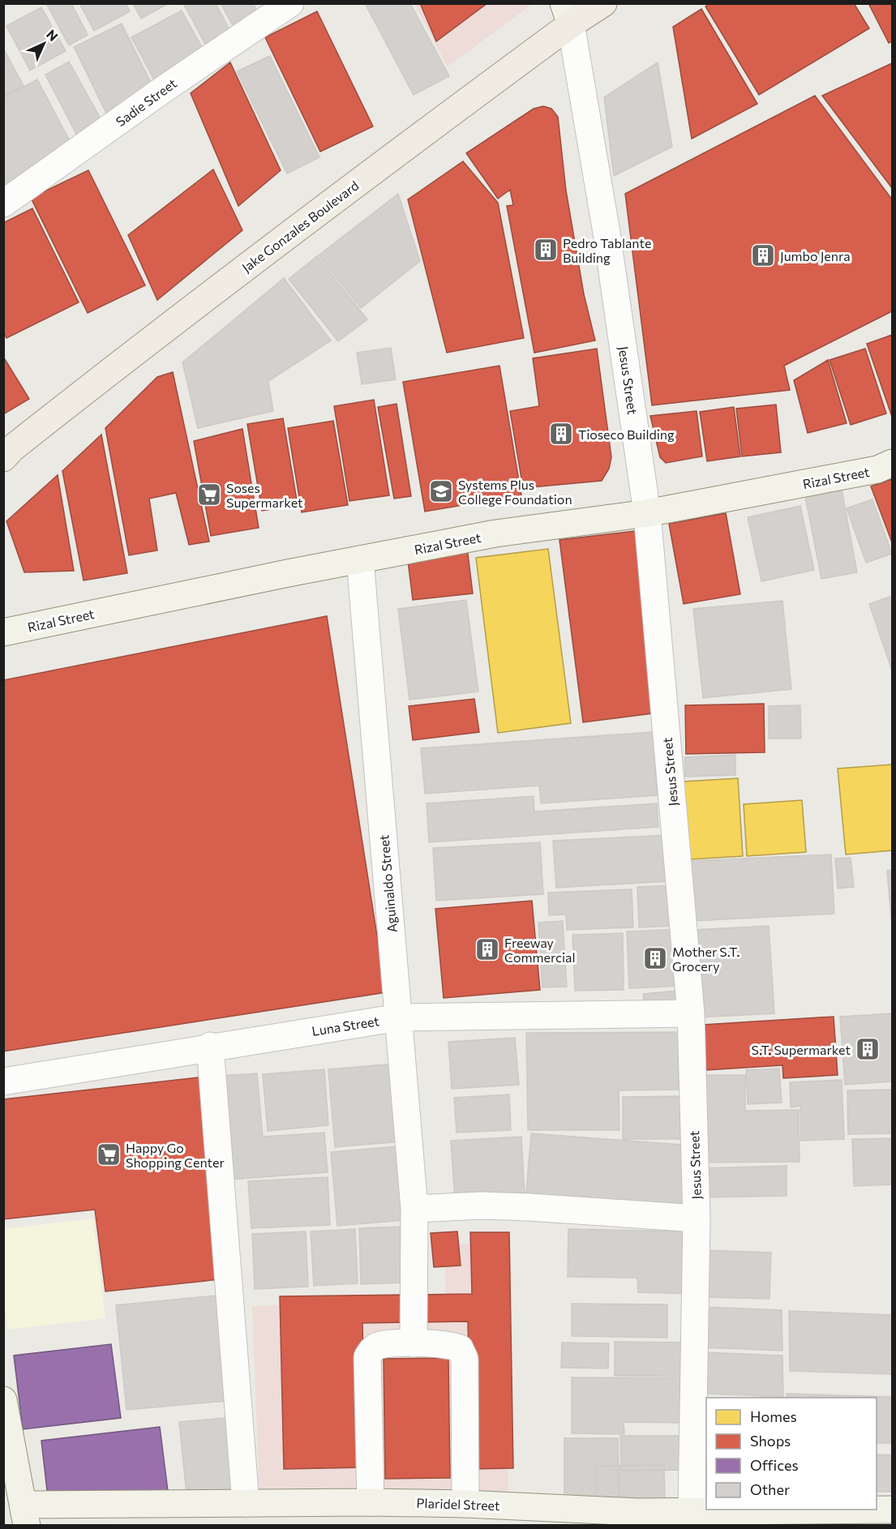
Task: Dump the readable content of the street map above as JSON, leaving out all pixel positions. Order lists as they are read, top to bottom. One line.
{"streets":{"main road":["Jake Gonzales Boulevard"],"street":["Sadie Street","Jesus Street","Rizal Street","Aguinaldo Street","Luna Street","Plaridel Street"]},"crossings":[["Jake Gonzales Boulevard","Jesus Street"],["Jesus Street","Rizal Street"],["Jesus Street","Luna Street"],["Jesus Street","Plaridel Street"],["Rizal Street","Aguinaldo Street"],["Aguinaldo Street","Luna Street"]],"places":{"building":["Pedro Tablante Building","Jumbo Jenra","Tioseco Building","Freeway Commercial","Mother S.T. Grocery","S.T. Supermarket"],"school or university":["Systems Plus College Foundation"],"supermarket":["Soses Supermarket","Happy Go Shopping Center"]},"legend":["Homes","Shops","Offices","Other"],"north":"top right"}
